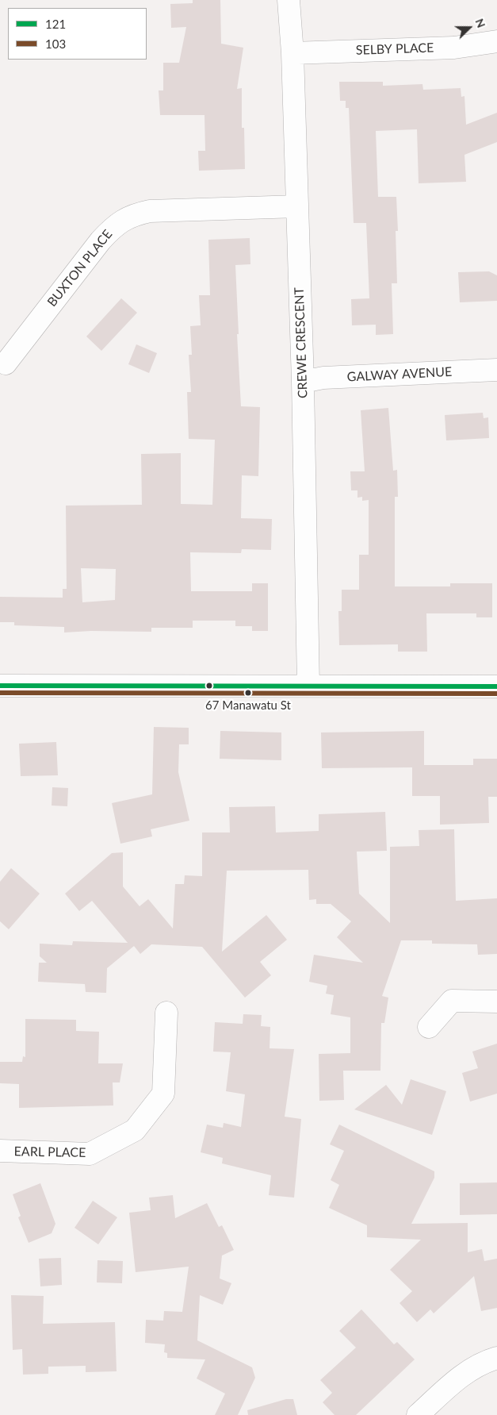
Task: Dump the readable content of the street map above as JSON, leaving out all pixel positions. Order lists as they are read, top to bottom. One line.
{"streets":{"street":["SELBY PLACE","BUXTON PLACE","CREWE CRESCENT","GALWAY AVENUE","EARL PLACE"]},"crossings":[["SELBY PLACE","CREWE CRESCENT"],["BUXTON PLACE","CREWE CRESCENT"],["CREWE CRESCENT","GALWAY AVENUE"]],"places":["67 Manawatu St"],"lines":["transit line 121","transit line 103"],"legend":["121","103"],"north":"right"}
